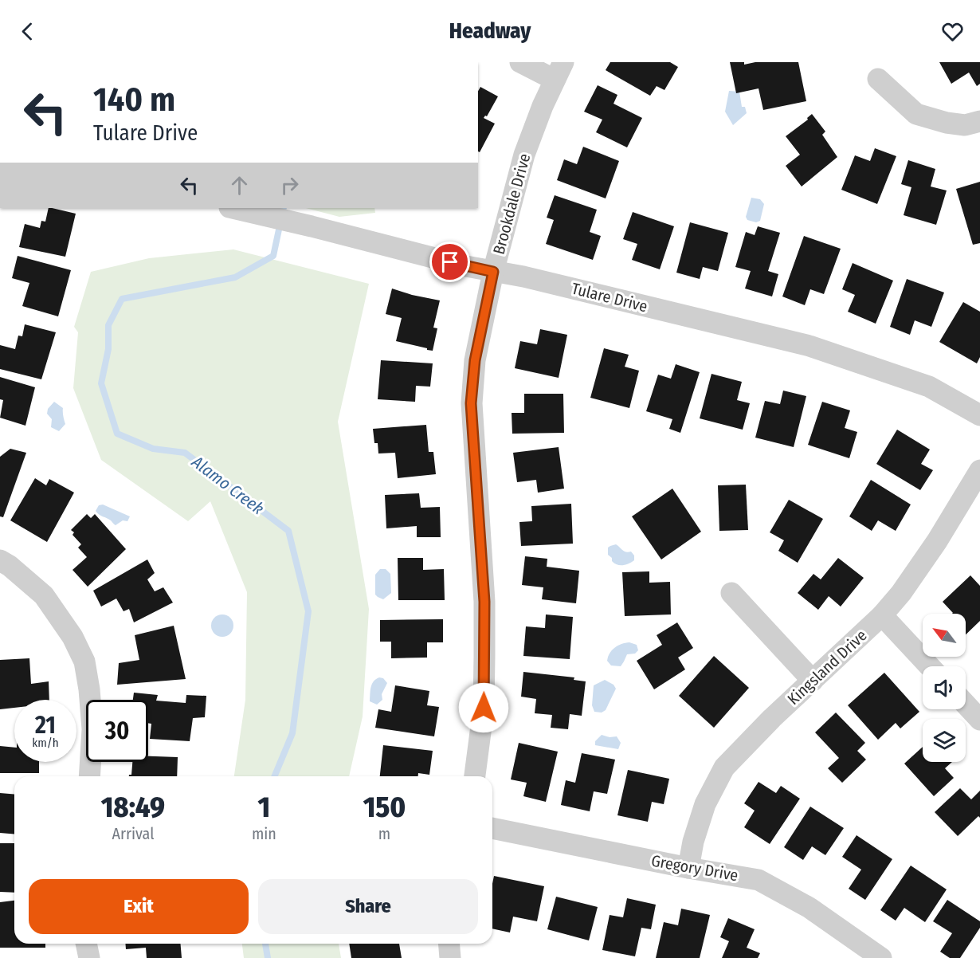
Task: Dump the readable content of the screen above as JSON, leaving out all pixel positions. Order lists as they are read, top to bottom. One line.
{"streets":{"street":["Brookdale Drive","Tulare Drive","Kingsland Drive","Gregory Drive"]},"crossings":[["Brookdale Drive","Tulare Drive"],["Kingsland Drive","Gregory Drive"]],"water":["Alamo Creek"],"north":"top left","page":{"header":"Headway","turn":["140 m","Tulare Drive"],"speed":"21 km/h","limit":"30","eta":["18:49","Arrival","1","min","150","m"],"buttons":["Exit","Share"]}}
